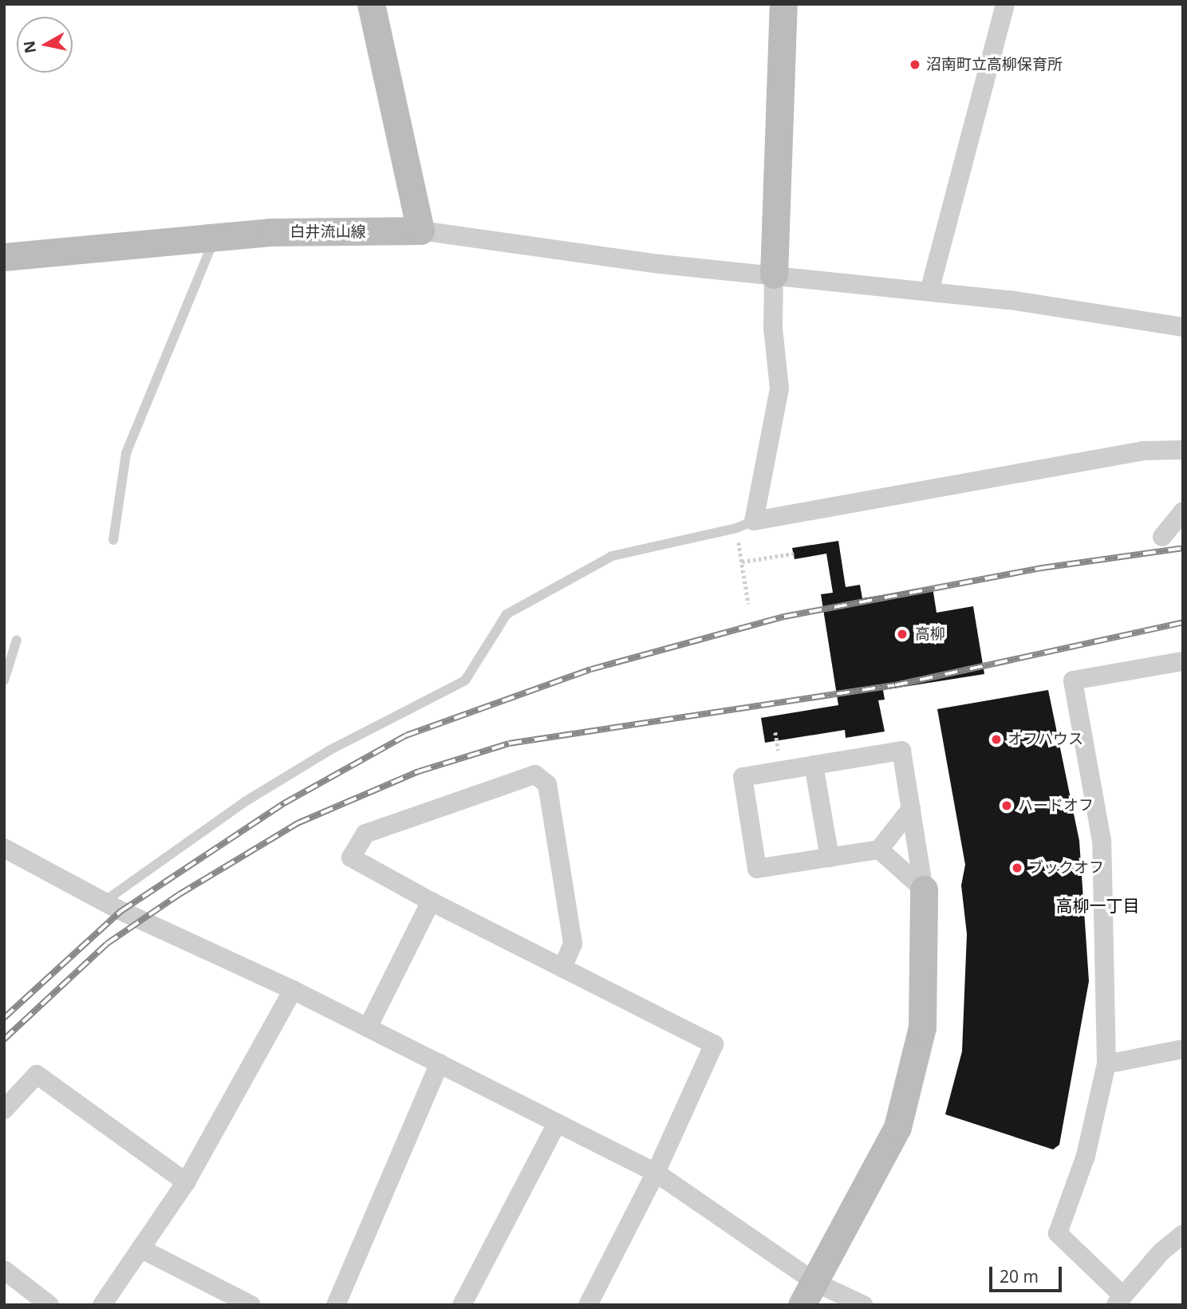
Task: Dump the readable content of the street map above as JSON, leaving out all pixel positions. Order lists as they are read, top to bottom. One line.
{"streets":{"street":["白井流山線"]},"districts":["高柳一丁目"],"places":["沼南町立高柳保育所","高柳","オフハウス","ハードオフ","ブックオフ"],"scale_bar":"20 m","north":"left"}
